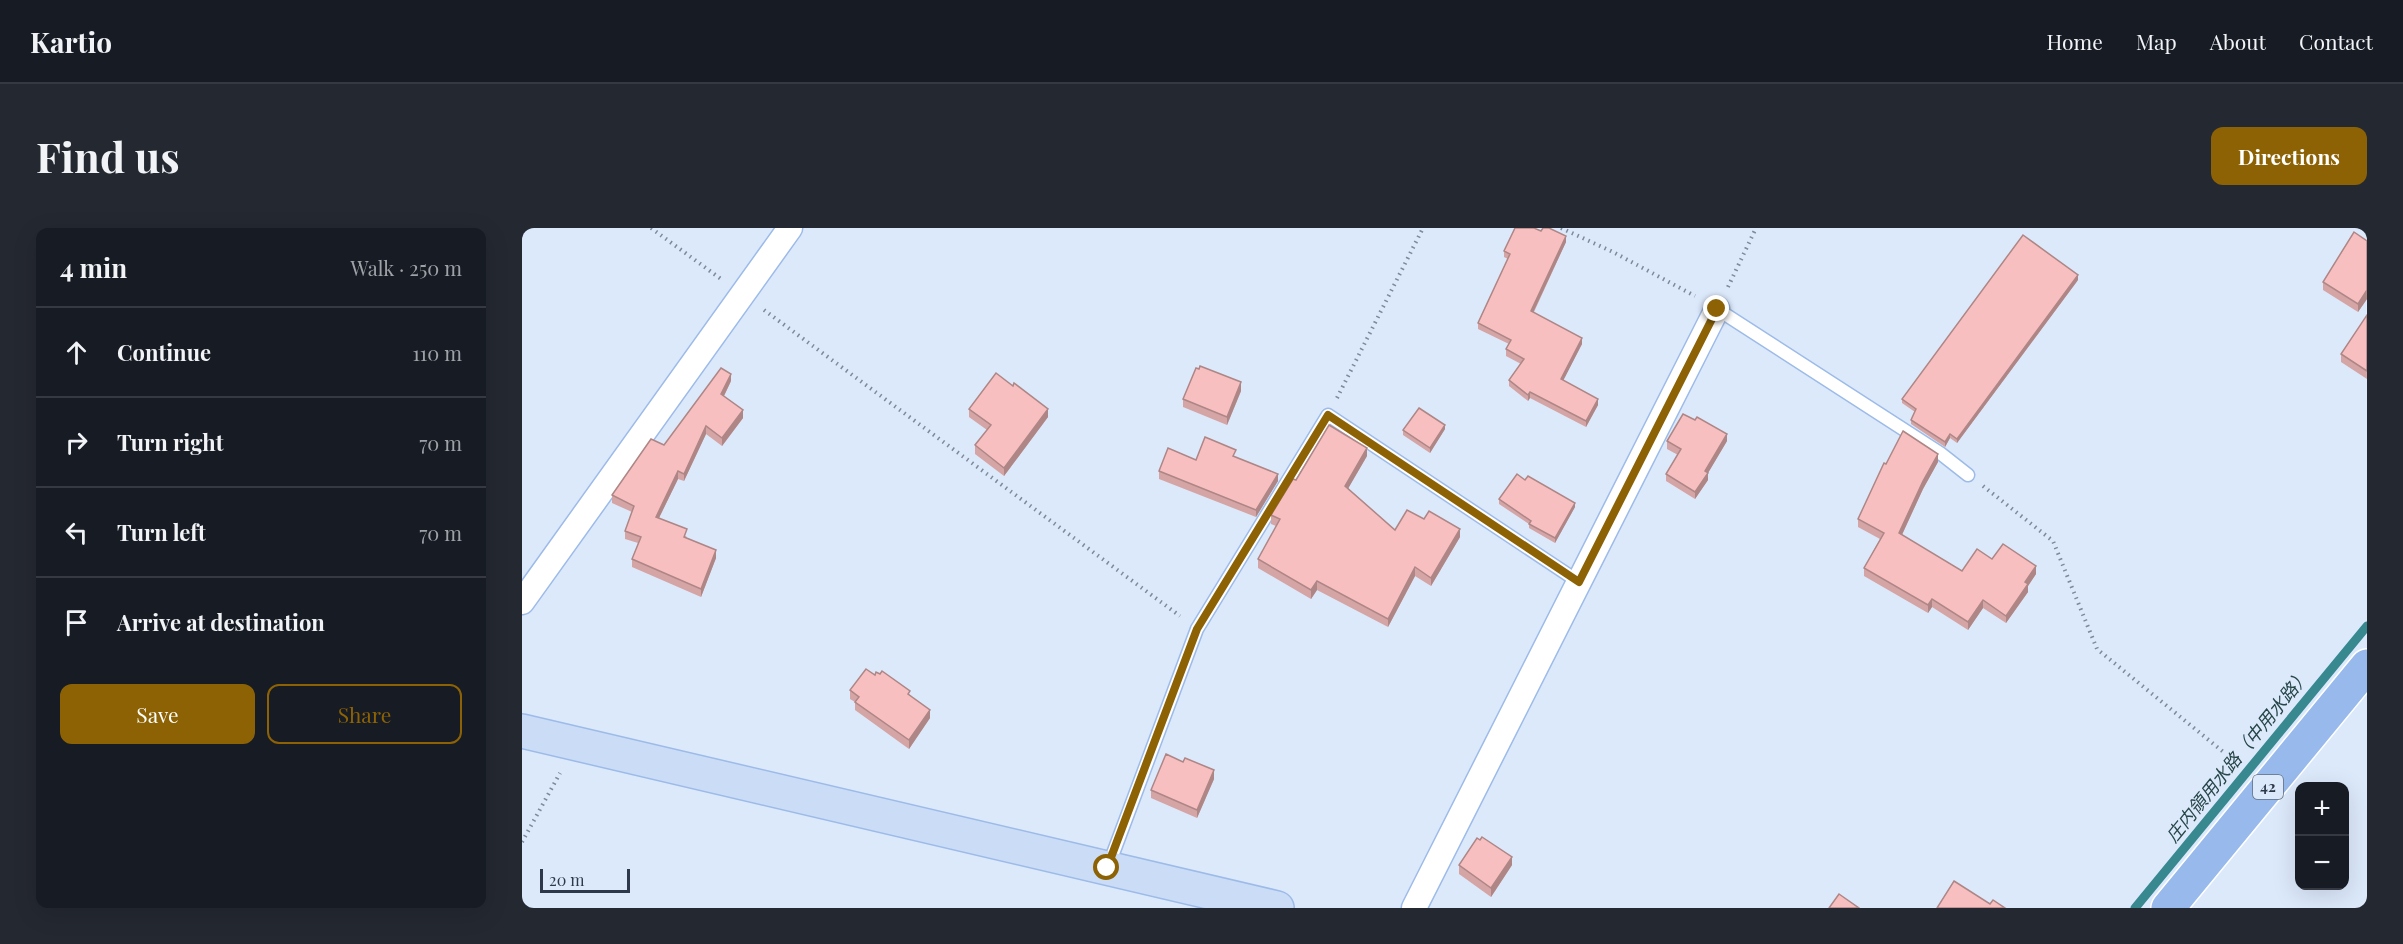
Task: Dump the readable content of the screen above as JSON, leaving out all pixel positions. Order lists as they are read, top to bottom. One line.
{"streets":{"main road":["42"]},"water":["庄内領用水路（中用水路）"],"scale_bar":"20 m","page":{"header":"Kartio","nav":["Home","Map","About","Contact"],"buttons":["Directions",["Save","Share"]],"title":"Find us","heading":["4 min","Walk · 250 m"],"list":[["Continue","110 m"],["Turn right","70 m"],["Turn left","70 m"],"Arrive at destination"],"map_buttons":["+","−"],"scale":"20 m"}}
